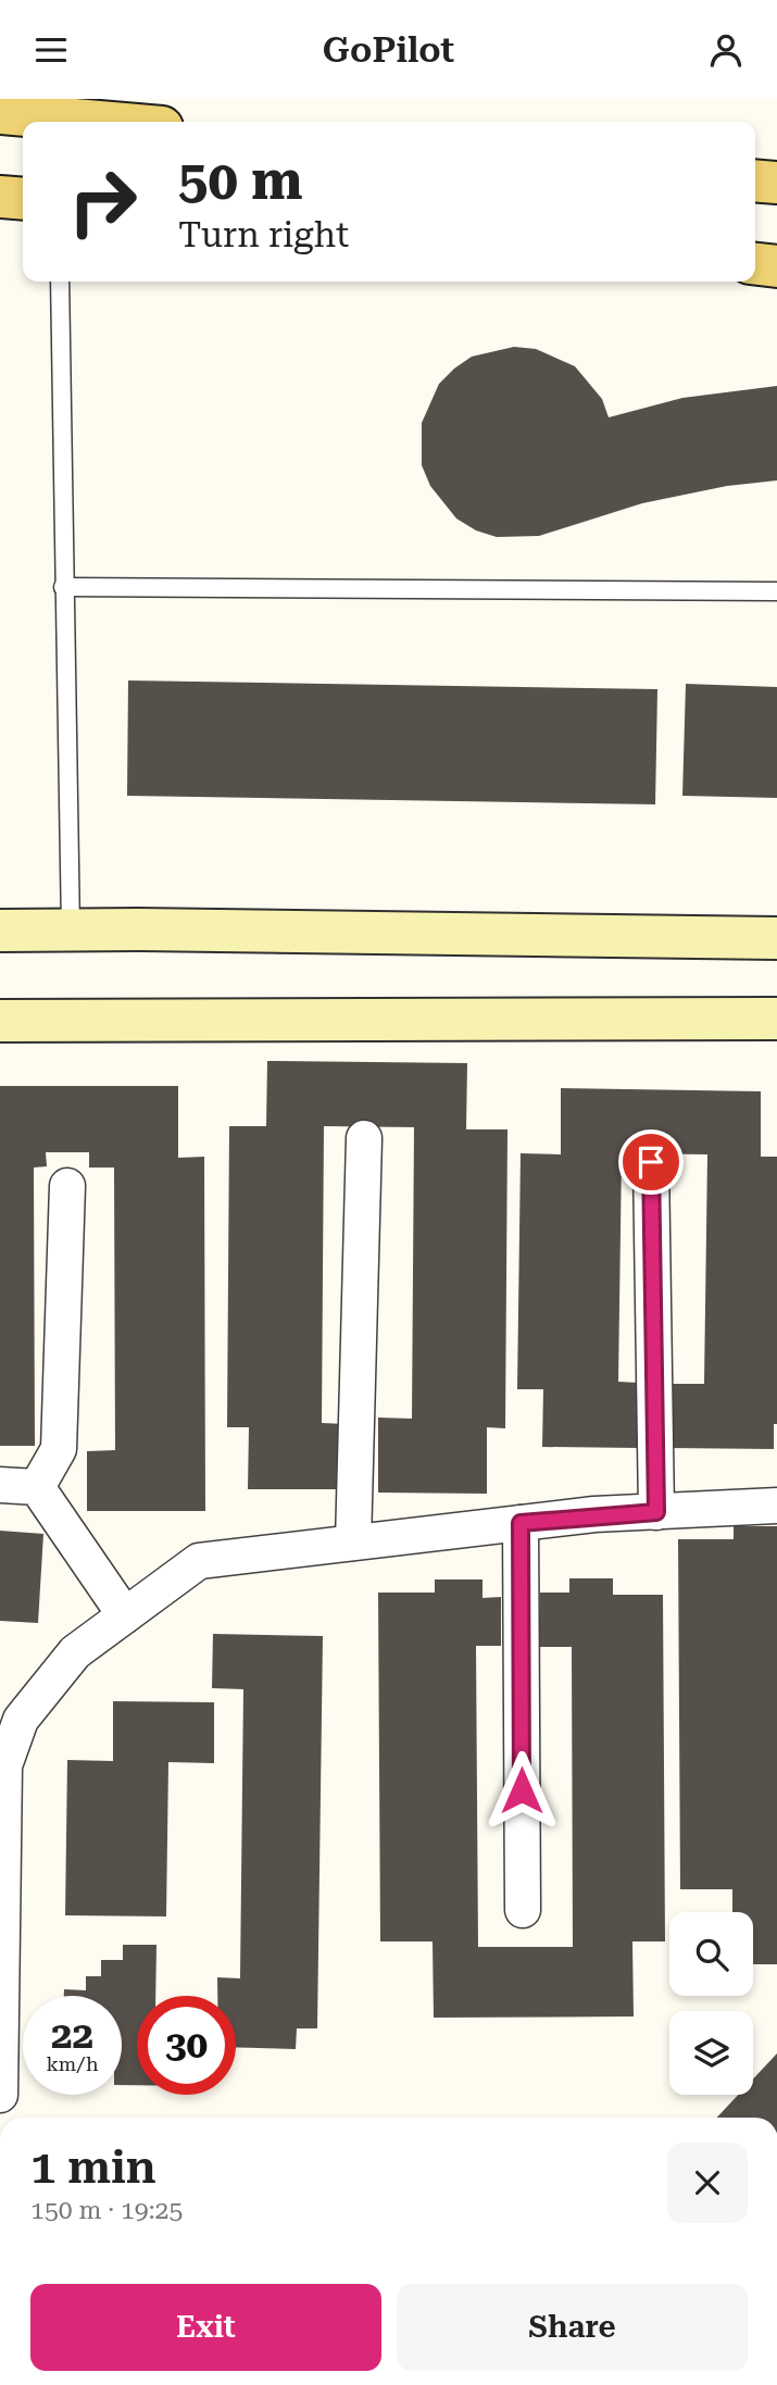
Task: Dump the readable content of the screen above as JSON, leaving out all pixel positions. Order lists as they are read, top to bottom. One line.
{"page":{"header":"GoPilot","turn":["50 m","Turn right"],"speed":"22 km/h","limit":"30","heading":["1 min","150 m · 19:25"],"buttons":["Exit","Share"]}}
